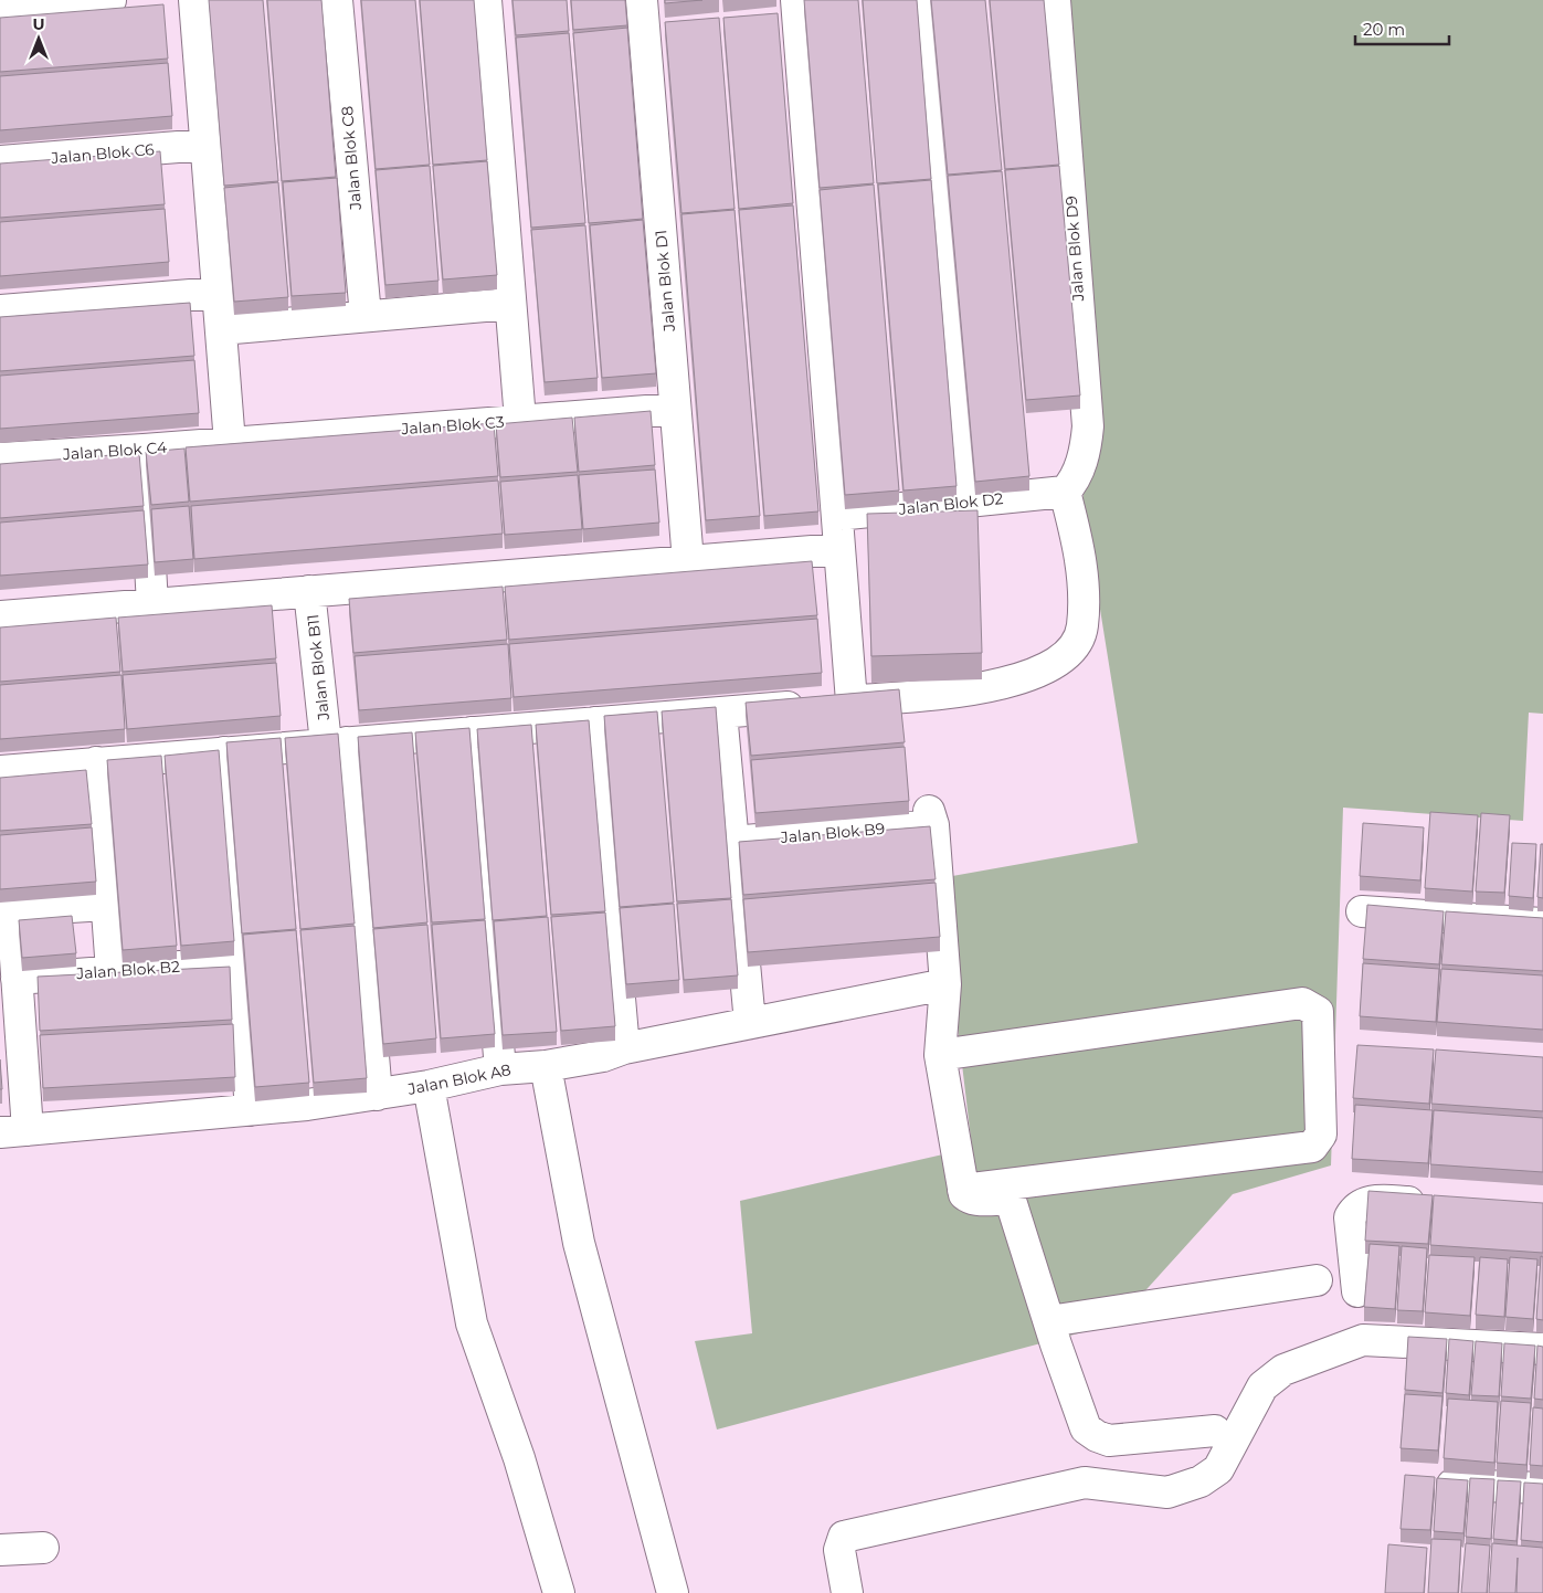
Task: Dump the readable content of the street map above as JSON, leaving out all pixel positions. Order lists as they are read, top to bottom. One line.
{"streets":{"street":["Jalan Blok C6","Jalan Blok C8","Jalan Blok D9","Jalan Blok D1","Jalan Blok C3","Jalan Blok C4","Jalan Blok D2","Jalan Blok B11","Jalan Blok B9","Jalan Blok B2","Jalan Blok A8"]},"crossings":[["Jalan Blok D9","Jalan Blok D2"],["Jalan Blok D1","Jalan Blok C3"],["Jalan Blok C3","Jalan Blok C4"],["Jalan Blok B11","Jalan Blok A8"],["Jalan Blok B9","Jalan Blok A8"]],"scale_bar":"20 m","north":"top"}
